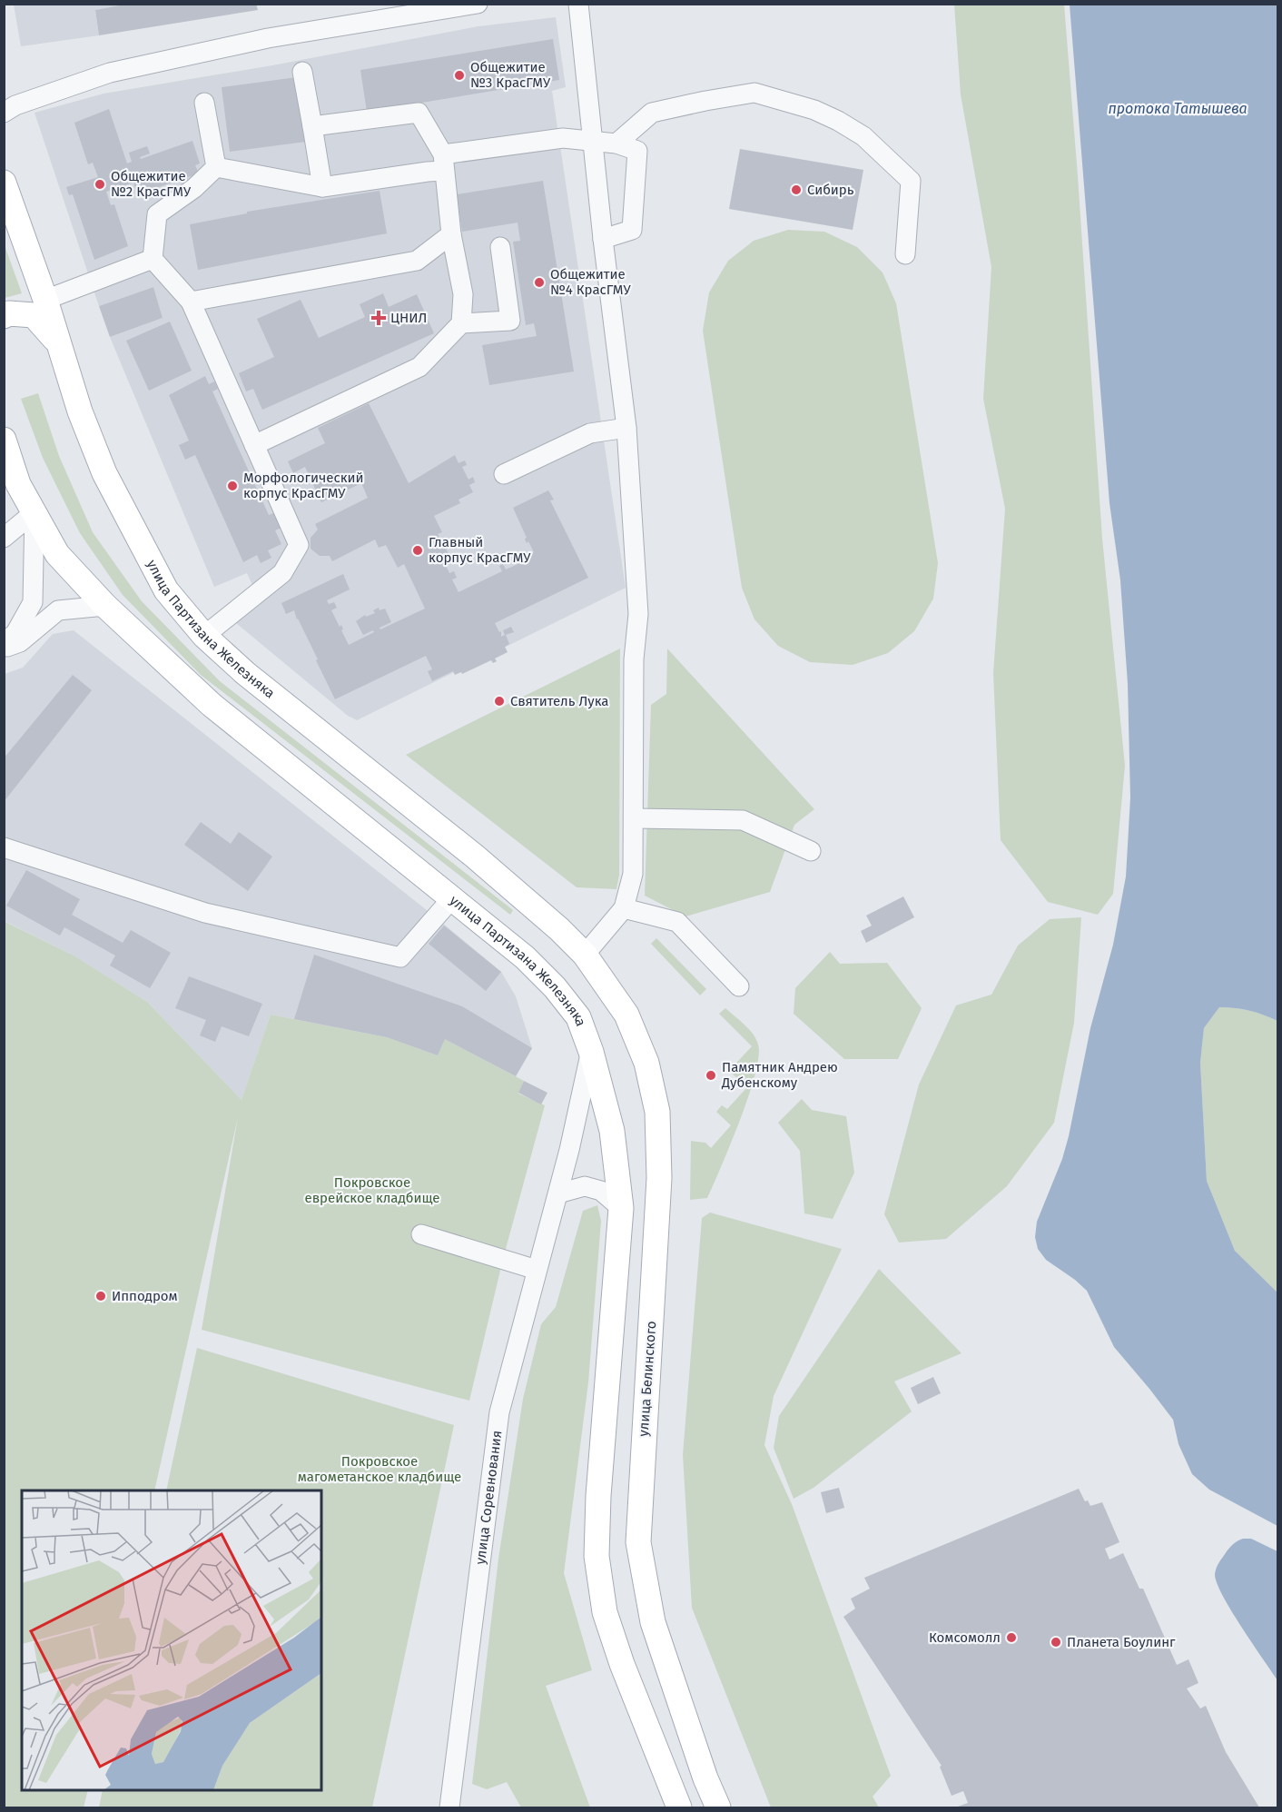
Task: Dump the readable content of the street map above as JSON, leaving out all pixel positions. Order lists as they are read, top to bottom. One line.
{"streets":{"main road":["улица Партизана Железняка","улица Белинского"],"street":["улица Соревнования"]},"crossings":[["улица Партизана Железняка","улица Белинского"],["улица Партизана Железняка","улица Соревнования"]],"water":["протока Татышева"],"parks":["Покровское еврейское кладбище","Покровское магометанское кладбище"],"places":{"other":["Общежитие №3 КрасГМУ","Общежитие №2 КрасГМУ","Сибирь","Общежитие №4 КрасГМУ","Морфологический корпус КрасГМУ","Главный корпус КрасГМУ","Святитель Лука","Памятник Андрею Дубенскому","Ипподром","Комсомолл","Планета Боулинг"],"health":["ЦНИЛ"]}}
